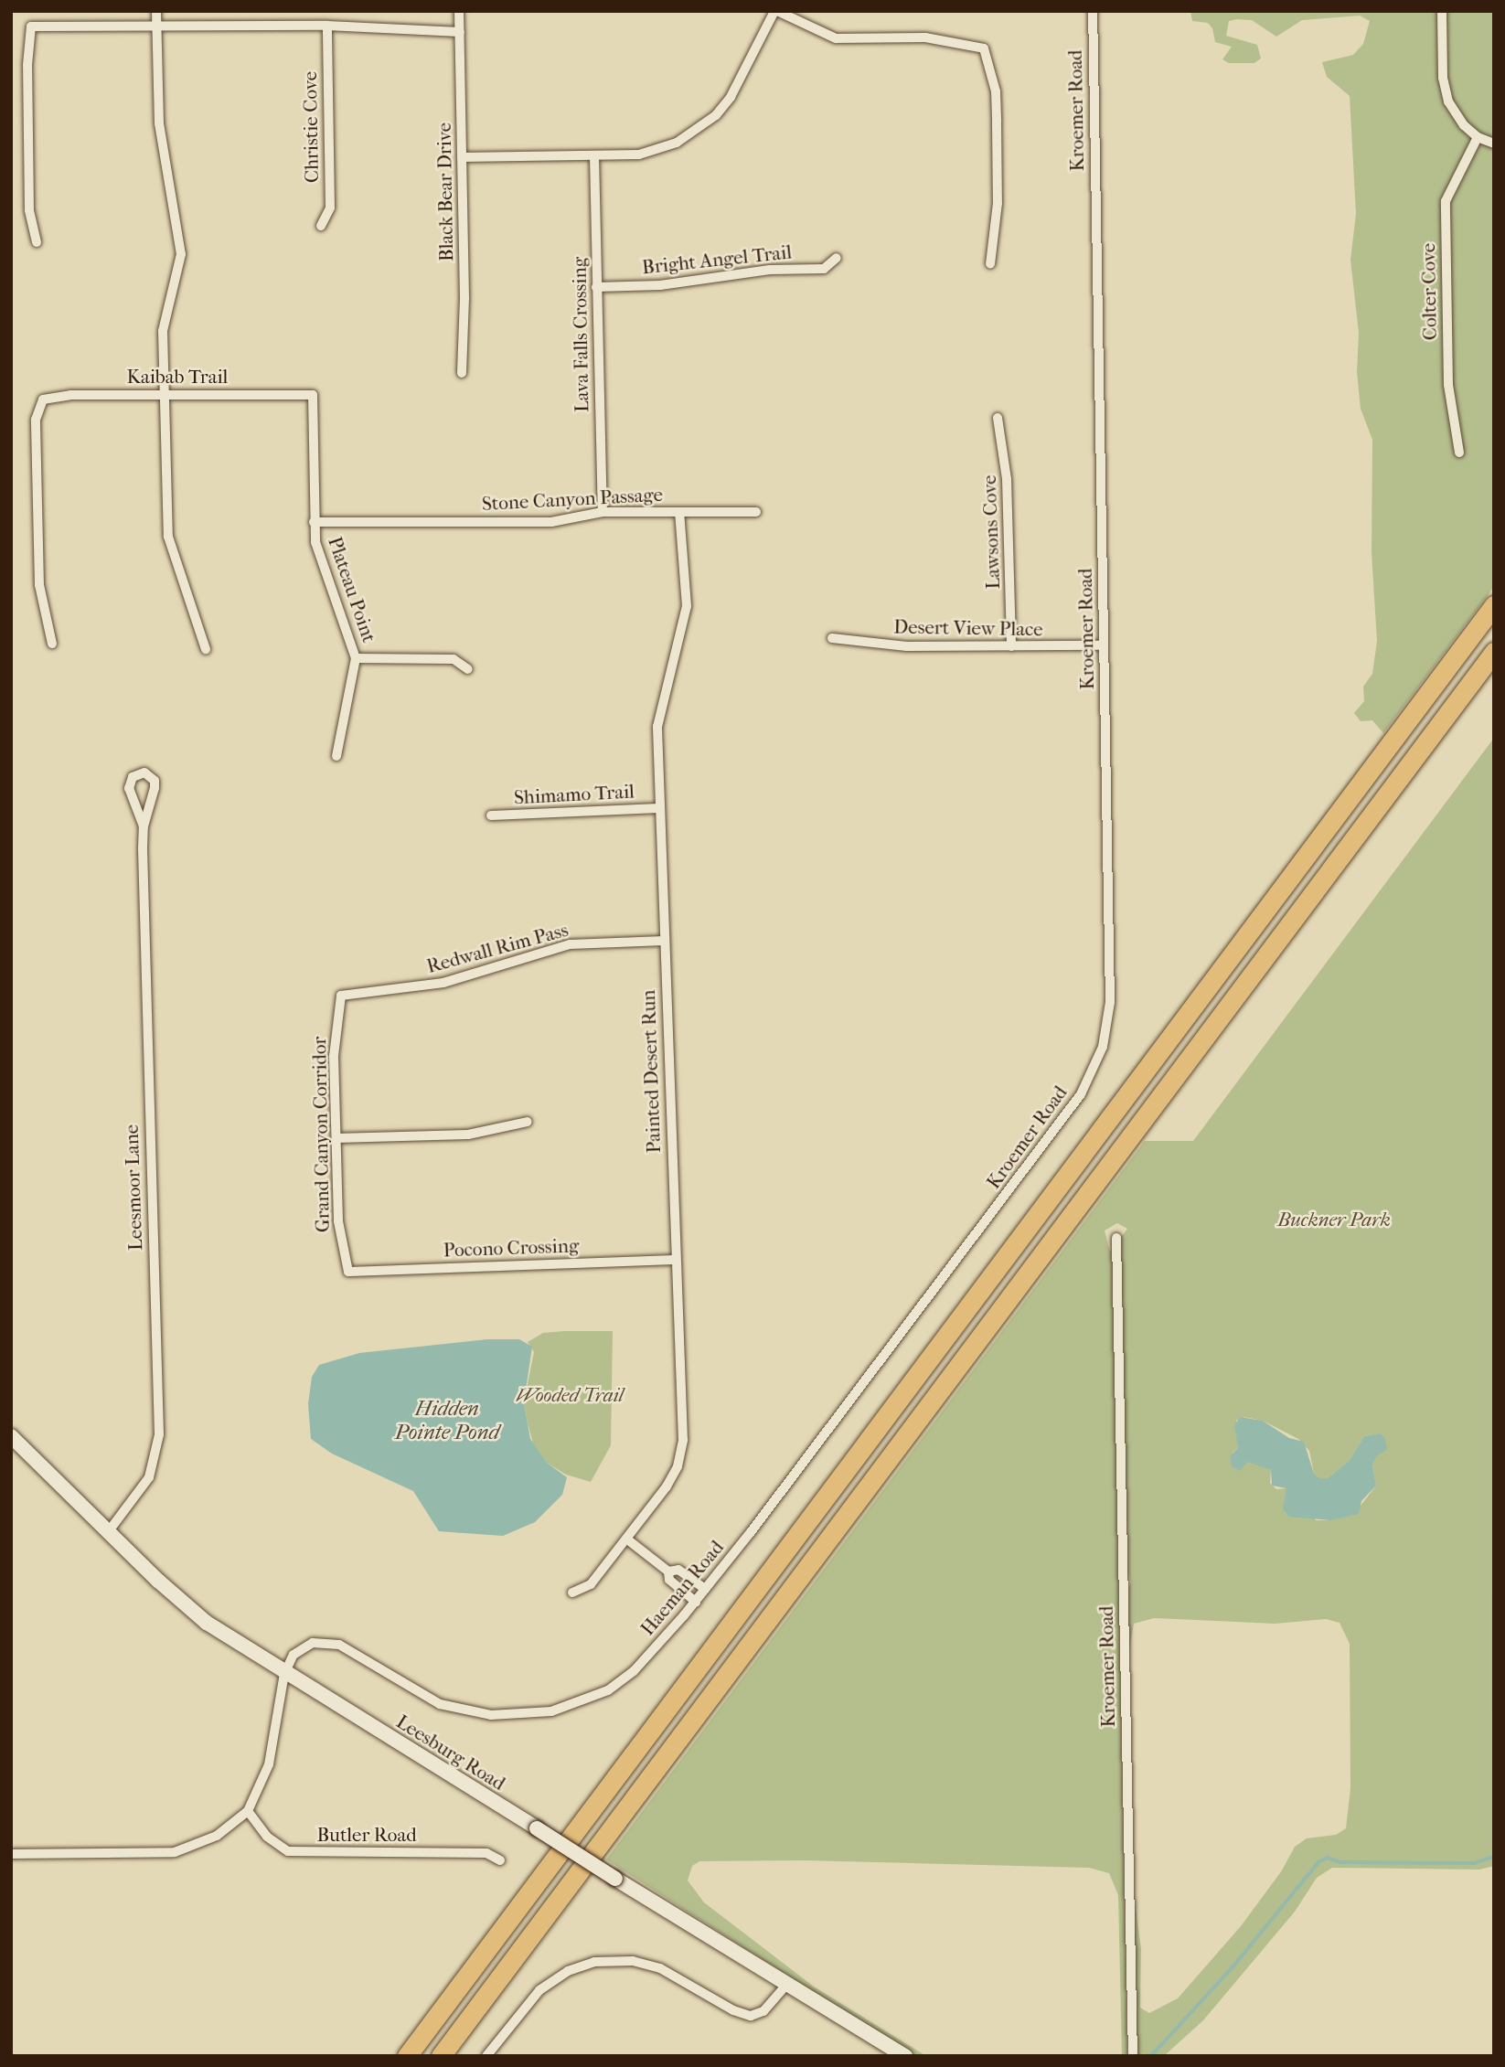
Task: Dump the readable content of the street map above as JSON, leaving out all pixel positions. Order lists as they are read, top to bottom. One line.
{"streets":{"main road":["Leesburg Road"],"street":["Kroemer Road","Christie Cove","Black Bear Drive","Bright Angel Trail","Colter Cove","Lava Falls Crossing","Kaibab Trail","Stone Canyon Passage","Lawsons Cove","Plateau Point","Desert View Place","Shimamo Trail","Redwall Rim Pass","Painted Desert Run","Grand Canyon Corridor","Leesmoor Lane","Pocono Crossing","Haeman Road","Butler Road"]},"crossings":[["Kroemer Road","Desert View Place"],["Kroemer Road","Haeman Road"],["Bright Angel Trail","Lava Falls Crossing"],["Lava Falls Crossing","Stone Canyon Passage"],["Kaibab Trail","Plateau Point"],["Stone Canyon Passage","Plateau Point"],["Stone Canyon Passage","Painted Desert Run"],["Lawsons Cove","Desert View Place"],["Shimamo Trail","Painted Desert Run"],["Redwall Rim Pass","Painted Desert Run"],["Redwall Rim Pass","Grand Canyon Corridor"],["Painted Desert Run","Pocono Crossing"],["Grand Canyon Corridor","Pocono Crossing"],["Leesmoor Lane","Leesburg Road"],["Haeman Road","Leesburg Road"]],"water":["Hidden Pointe Pond"],"parks":["Buckner Park","Wooded Trail"]}
